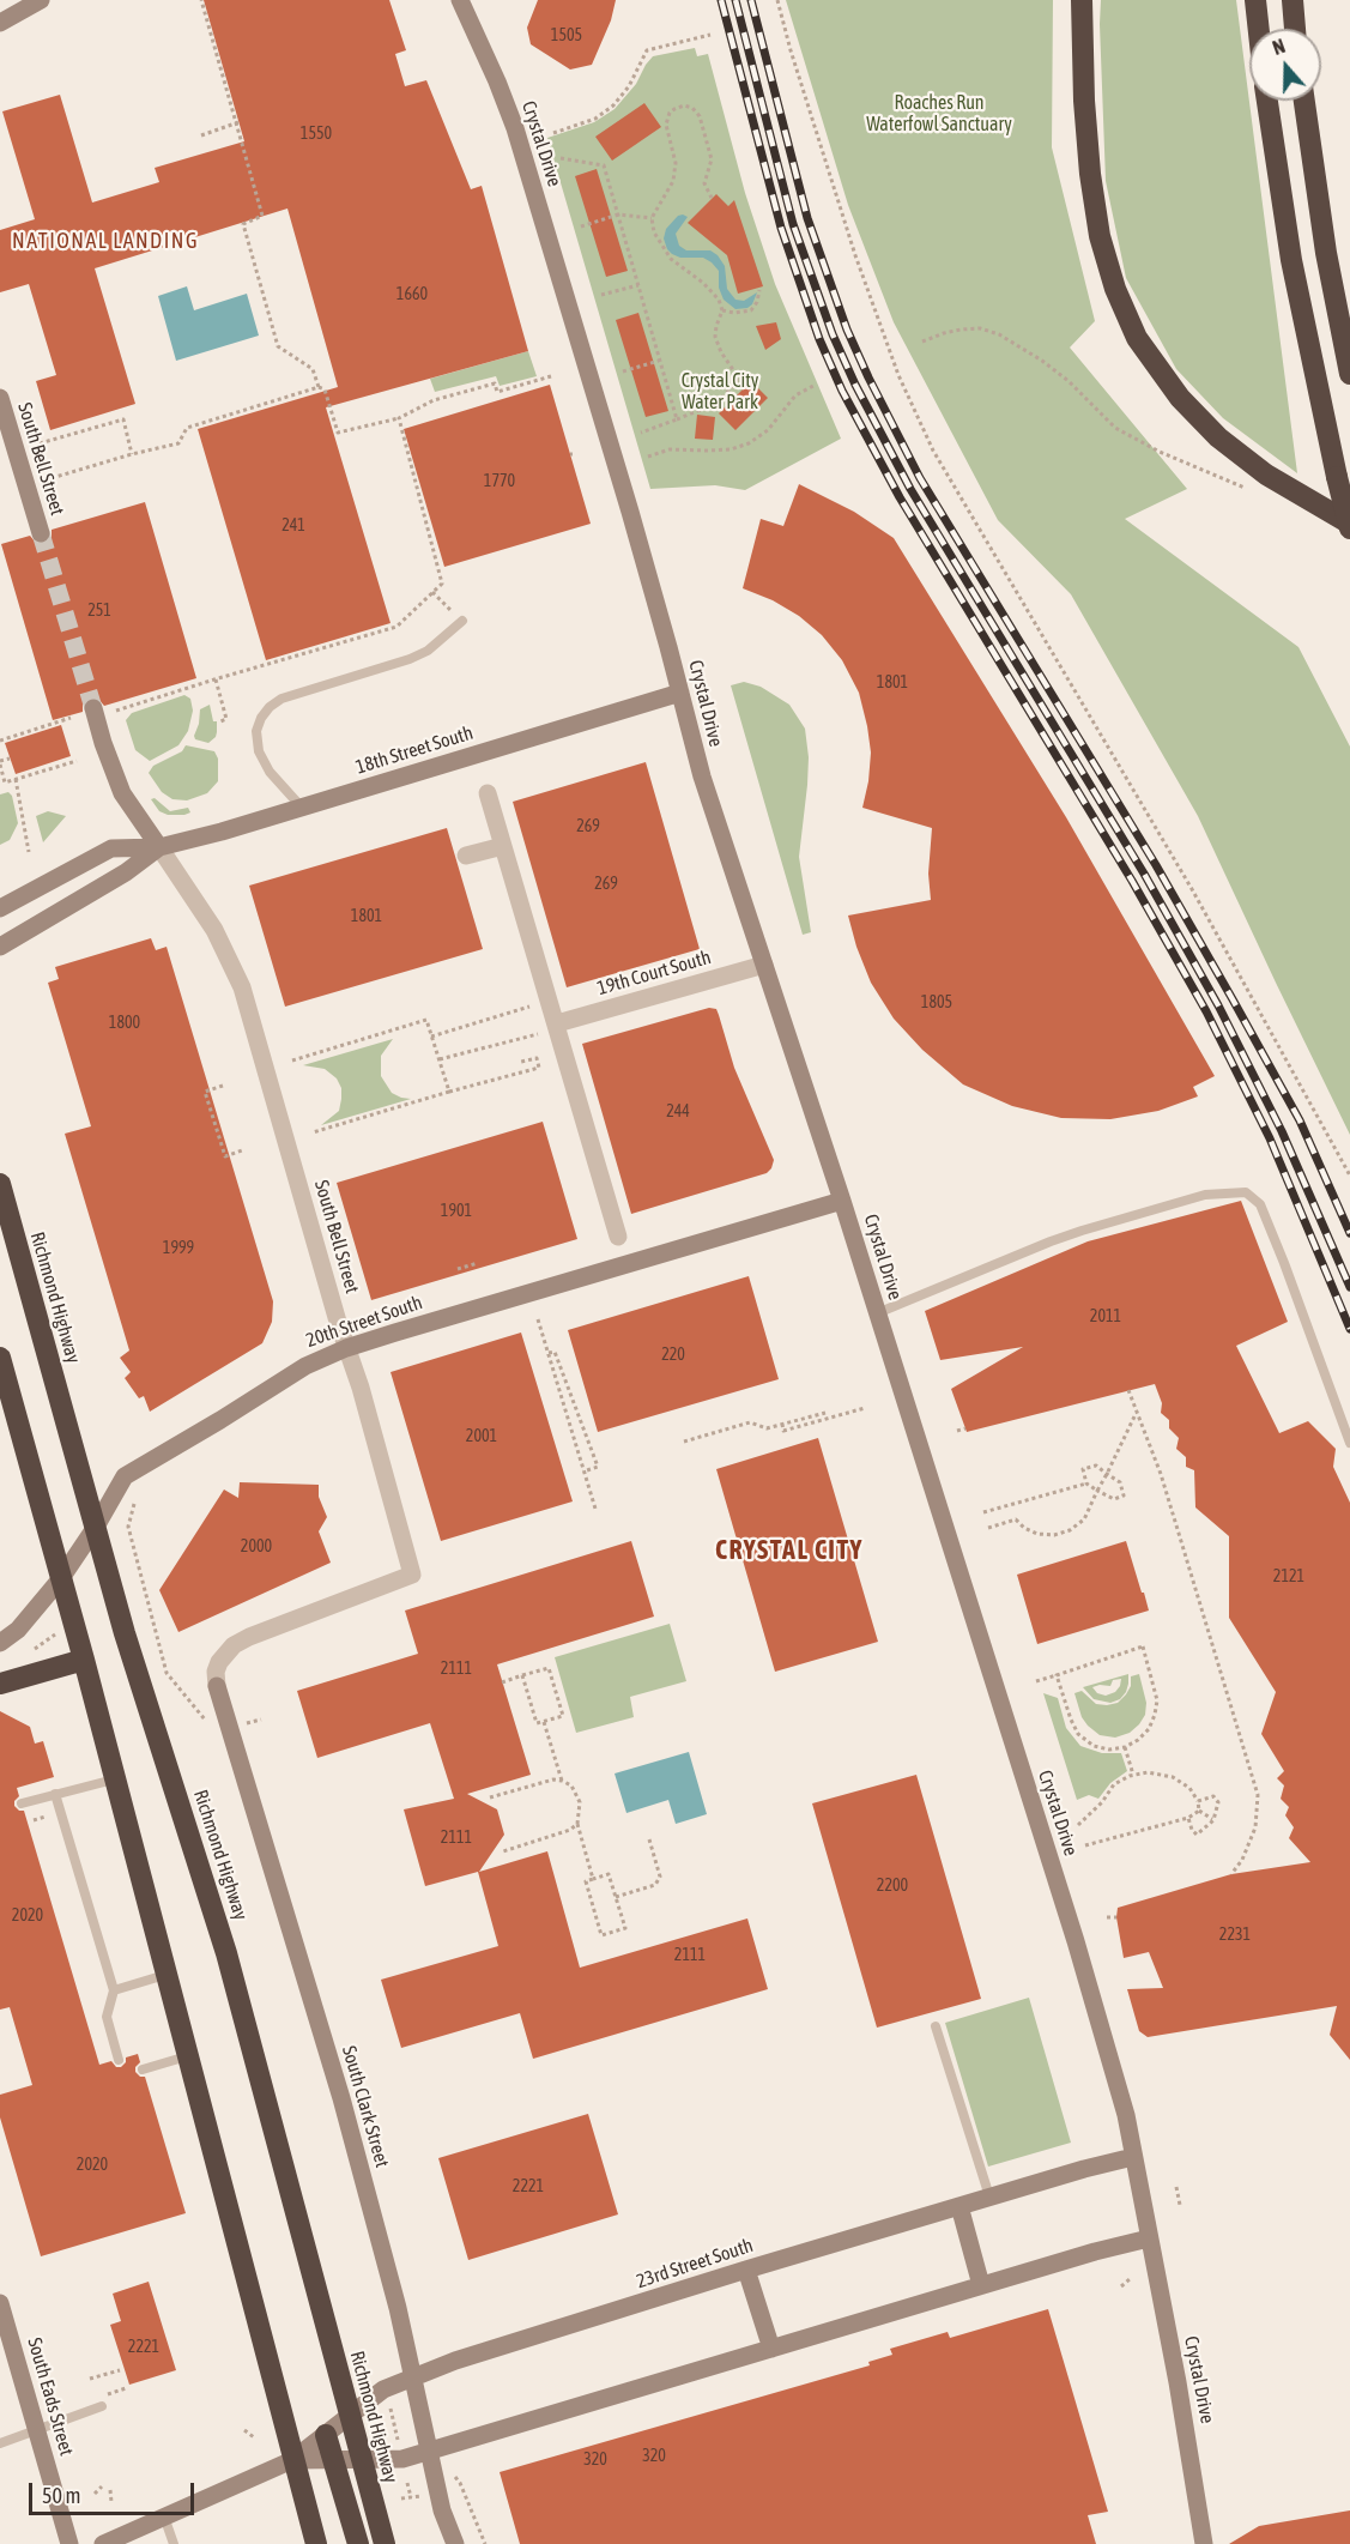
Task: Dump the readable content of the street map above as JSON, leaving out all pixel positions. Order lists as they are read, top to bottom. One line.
{"streets":{"highway":["Richmond Highway"],"street":["Crystal Drive","South Bell Street","18th Street South","19th Court South","20th Street South","South Clark Street","23rd Street South","South Eads Street"]},"crossings":[["Crystal Drive","18th Street South"],["Crystal Drive","19th Court South"],["Crystal Drive","20th Street South"],["Crystal Drive","23rd Street South"],["South Bell Street","18th Street South"],["South Bell Street","20th Street South"],["South Bell Street","South Clark Street"],["Richmond Highway","20th Street South"],["Richmond Highway","23rd Street South"],["South Clark Street","23rd Street South"]],"districts":["NATIONAL LANDING","CRYSTAL CITY"],"parks":["Roaches Run Waterfowl Sanctuary","Crystal City Water Park"],"house_numbers":["1505","1550","1660","1770","241","251","1801","269","269","1801","1805","1800","244","1901","1999","2011","220","2001","2000","2121","2111","2111","2200","2020","2231","2111","2020","2221","2221","320","320"],"scale_bar":"50 m","north":"top"}
